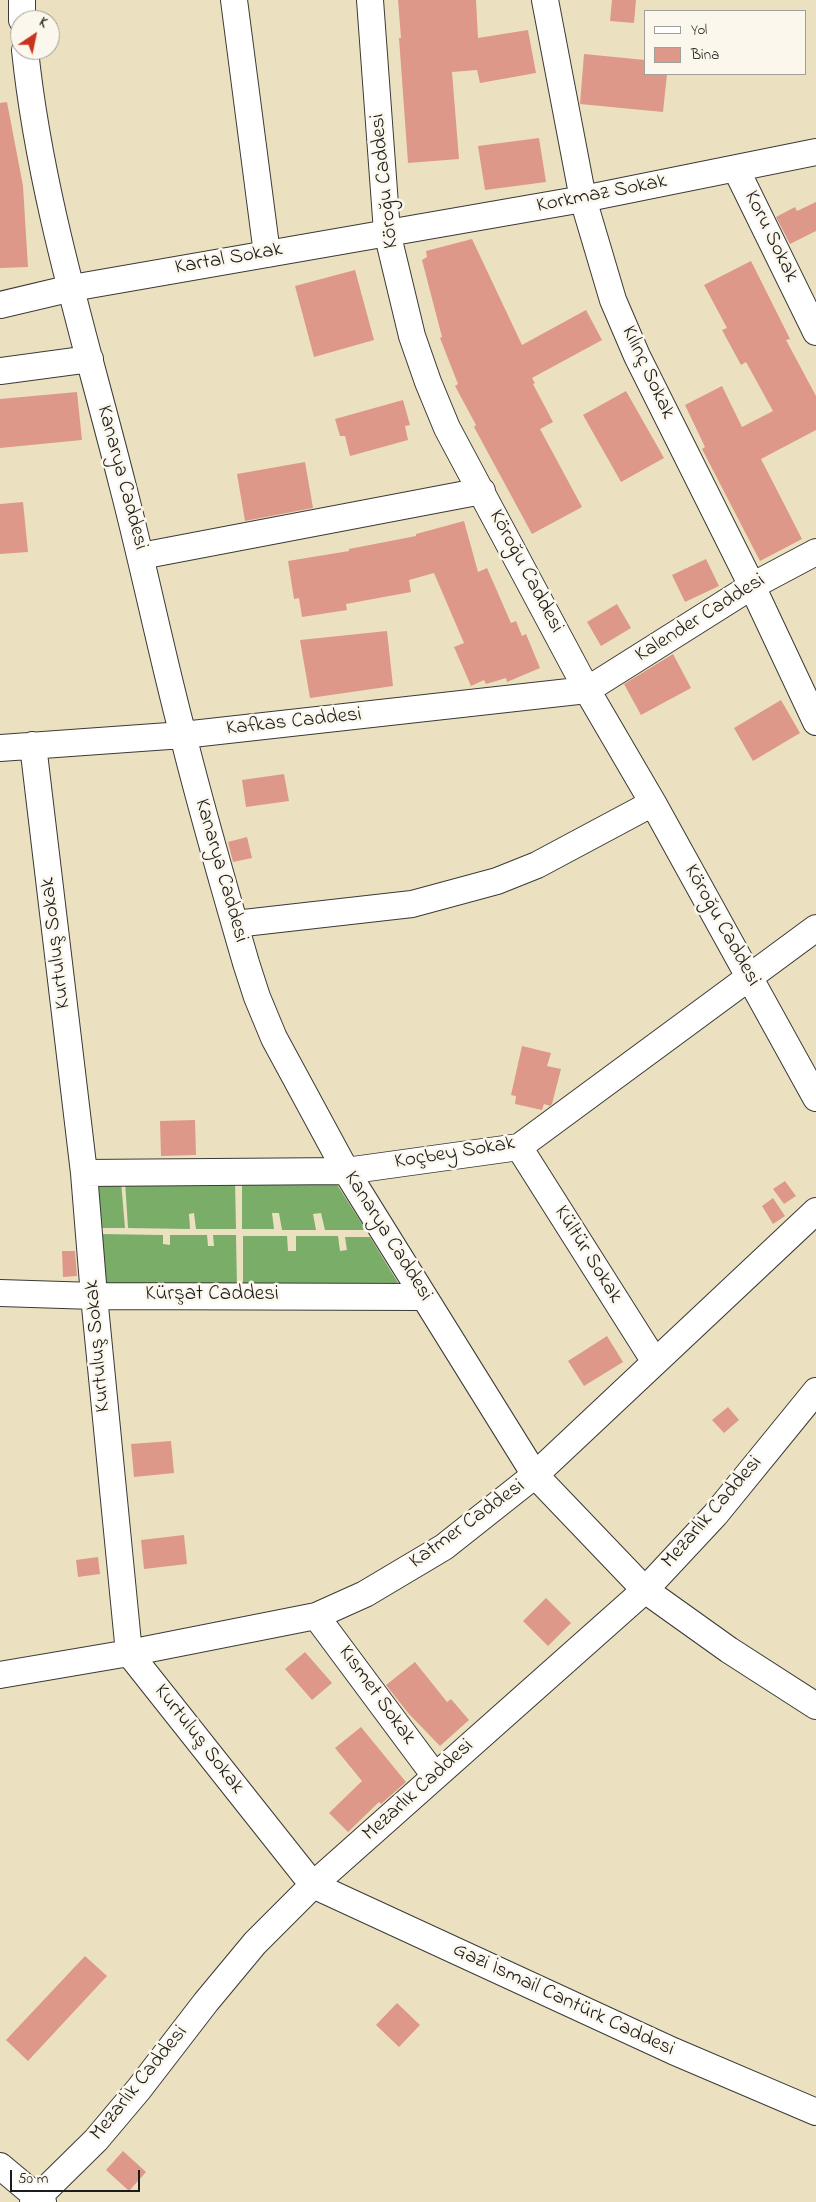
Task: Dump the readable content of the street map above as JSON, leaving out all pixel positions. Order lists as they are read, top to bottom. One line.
{"streets":{"street":["Köroğu Caddesi","Korkmaz Sokak","Koru Sokak","Kartal Sokak","Kılınç Sokak","Kanarya Caddesi","Kalender Caddesi","Kafkas Caddesi","Kurtuluş Sokak","Koçbey Sokak","Kültür Sokak","Kürşat Caddesi","Mezarlık Caddesi","Katmer Caddesi","Kısmet Sokak","Gazi İsmail Cantürk Caddesi"]},"crossings":[["Köroğu Caddesi","Korkmaz Sokak"],["Köroğu Caddesi","Kartal Sokak"],["Köroğu Caddesi","Kalender Caddesi"],["Köroğu Caddesi","Kafkas Caddesi"],["Köroğu Caddesi","Koçbey Sokak"],["Korkmaz Sokak","Koru Sokak"],["Korkmaz Sokak","Kartal Sokak"],["Korkmaz Sokak","Kılınç Sokak"],["Kartal Sokak","Kanarya Caddesi"],["Kılınç Sokak","Kalender Caddesi"],["Kanarya Caddesi","Kafkas Caddesi"],["Kanarya Caddesi","Koçbey Sokak"],["Kanarya Caddesi","Kürşat Caddesi"],["Kanarya Caddesi","Mezarlık Caddesi"],["Kanarya Caddesi","Katmer Caddesi"],["Kalender Caddesi","Kafkas Caddesi"],["Kafkas Caddesi","Kurtuluş Sokak"],["Kurtuluş Sokak","Koçbey Sokak"],["Kurtuluş Sokak","Kürşat Caddesi"],["Kurtuluş Sokak","Mezarlık Caddesi"],["Kurtuluş Sokak","Katmer Caddesi"],["Kurtuluş Sokak","Gazi İsmail Cantürk Caddesi"],["Koçbey Sokak","Kültür Sokak"],["Kültür Sokak","Katmer Caddesi"],["Mezarlık Caddesi","Kısmet Sokak"],["Mezarlık Caddesi","Gazi İsmail Cantürk Caddesi"],["Katmer Caddesi","Kısmet Sokak"]],"legend":["Yol","Bina"],"scale_bar":"50 m","north":"top right"}
